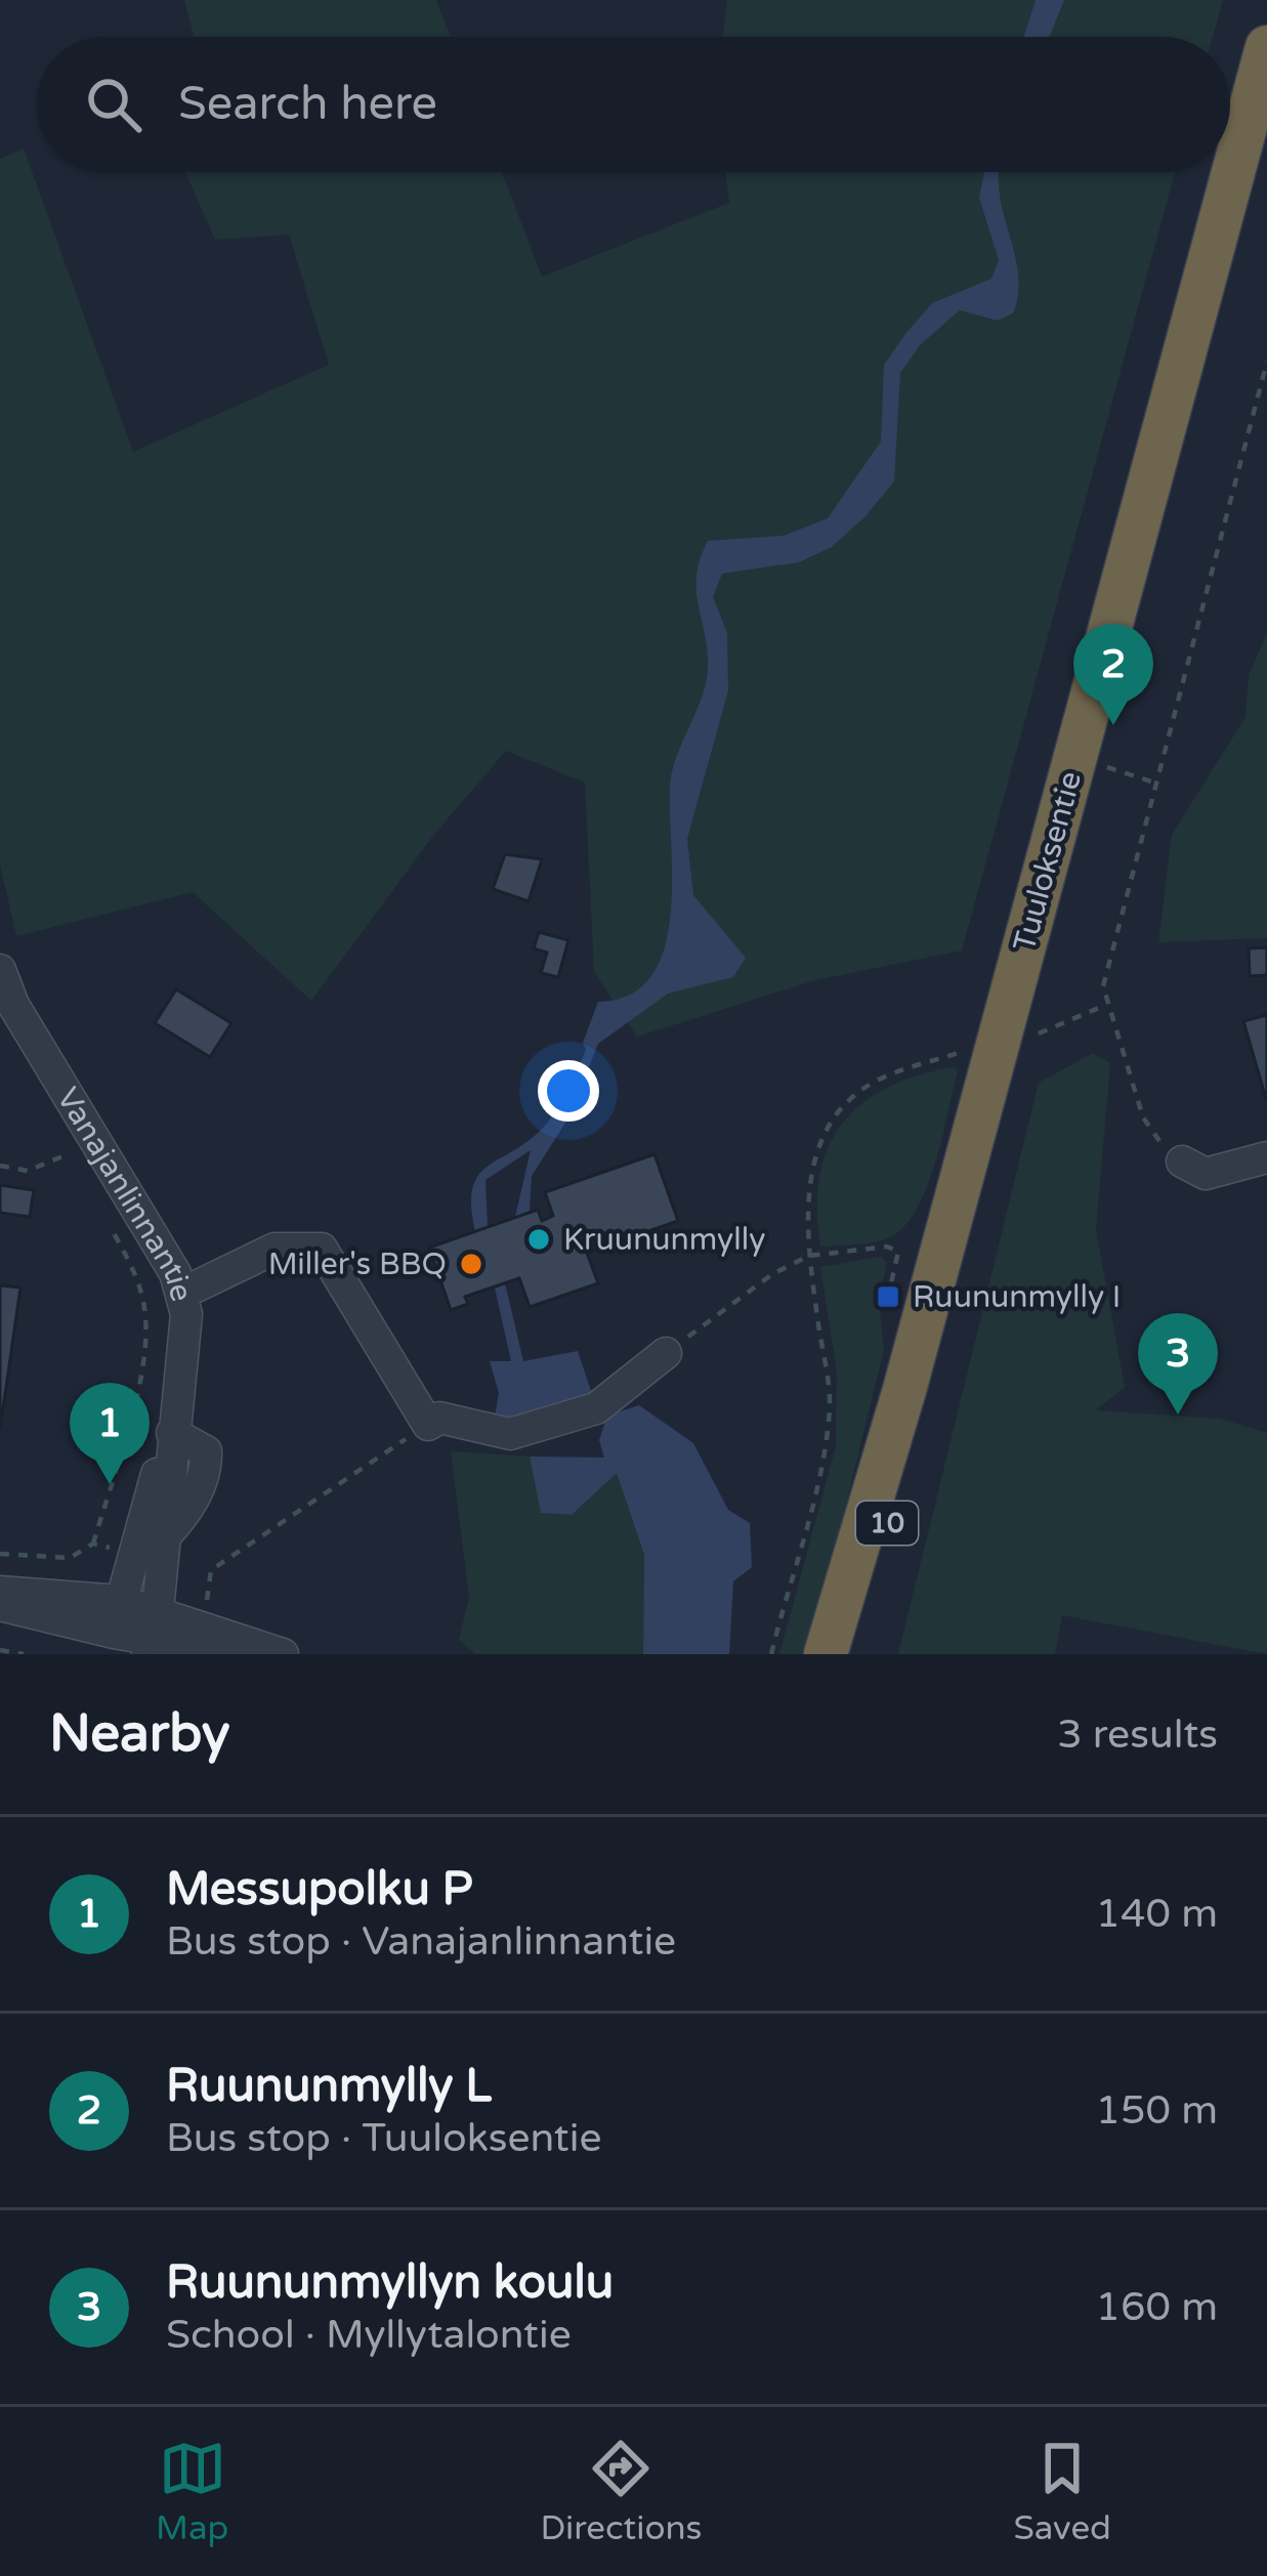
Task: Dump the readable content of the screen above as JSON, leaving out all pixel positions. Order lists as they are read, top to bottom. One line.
{"streets":{"highway":["Tuuloksentie","10"],"street":["Vanajanlinnantie"]},"places":{"other":["Kruununmylly","Miller's BBQ"],"transit":["Ruununmylly I"]},"page":{"search":"Search here","pins":["2","3","1"],"heading":["Nearby","3 results"],"list":[{"mark":"1","name":"Messupolku P","note":"Bus stop · Vanajanlinnantie","value":"140 m"},{"mark":"2","name":"Ruununmylly L","note":"Bus stop · Tuuloksentie","value":"150 m"},{"mark":"3","name":"Ruununmyllyn koulu","note":"School · Myllytalontie","value":"160 m"}],"nav":["Map","Directions","Saved"]}}
